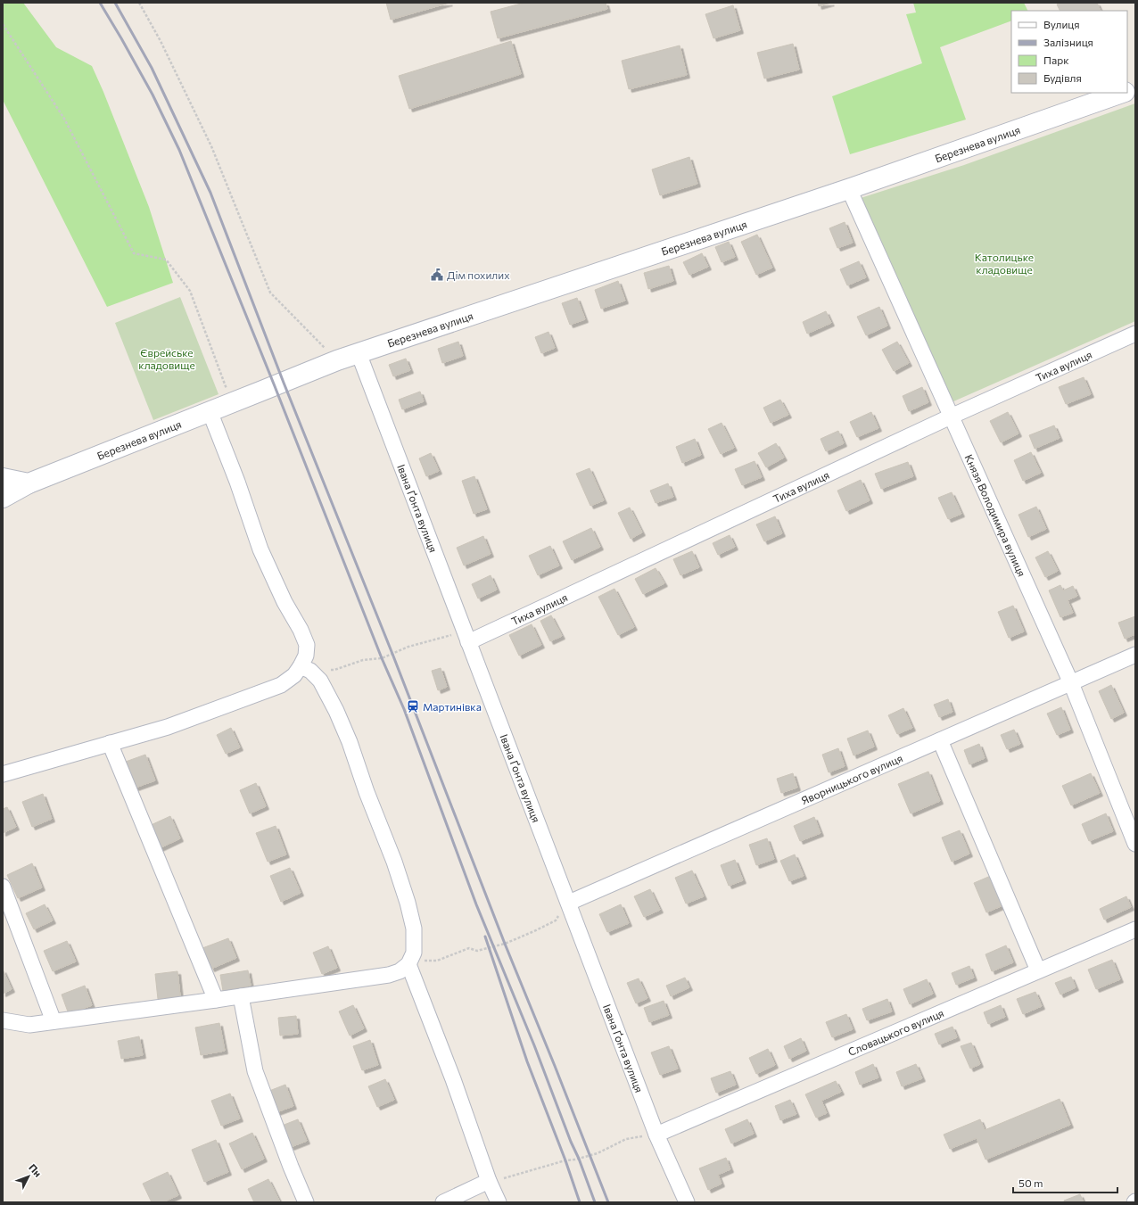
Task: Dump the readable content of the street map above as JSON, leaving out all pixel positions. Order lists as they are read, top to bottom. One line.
{"streets":{"main road":["Березнева вулиця"],"street":["Тиха вулиця","Івана Ґонта вулиця","Князя Володимира вулиця","Яворницького вулиця","Словацького вулиця"]},"crossings":[["Березнева вулиця","Івана Ґонта вулиця"],["Березнева вулиця","Князя Володимира вулиця"],["Тиха вулиця","Івана Ґонта вулиця"],["Тиха вулиця","Князя Володимира вулиця"],["Івана Ґонта вулиця","Яворницького вулиця"],["Івана Ґонта вулиця","Словацького вулиця"],["Князя Володимира вулиця","Яворницького вулиця"]],"parks":["Католицьке кладовище","Єврейське кладовище"],"places":{"public building":["Дiм похилих"],"station":["Мартинівка"]},"legend":["Вулиця","Залізниця","Парк","Будівля"],"scale_bar":"50 m","north":"top right"}
